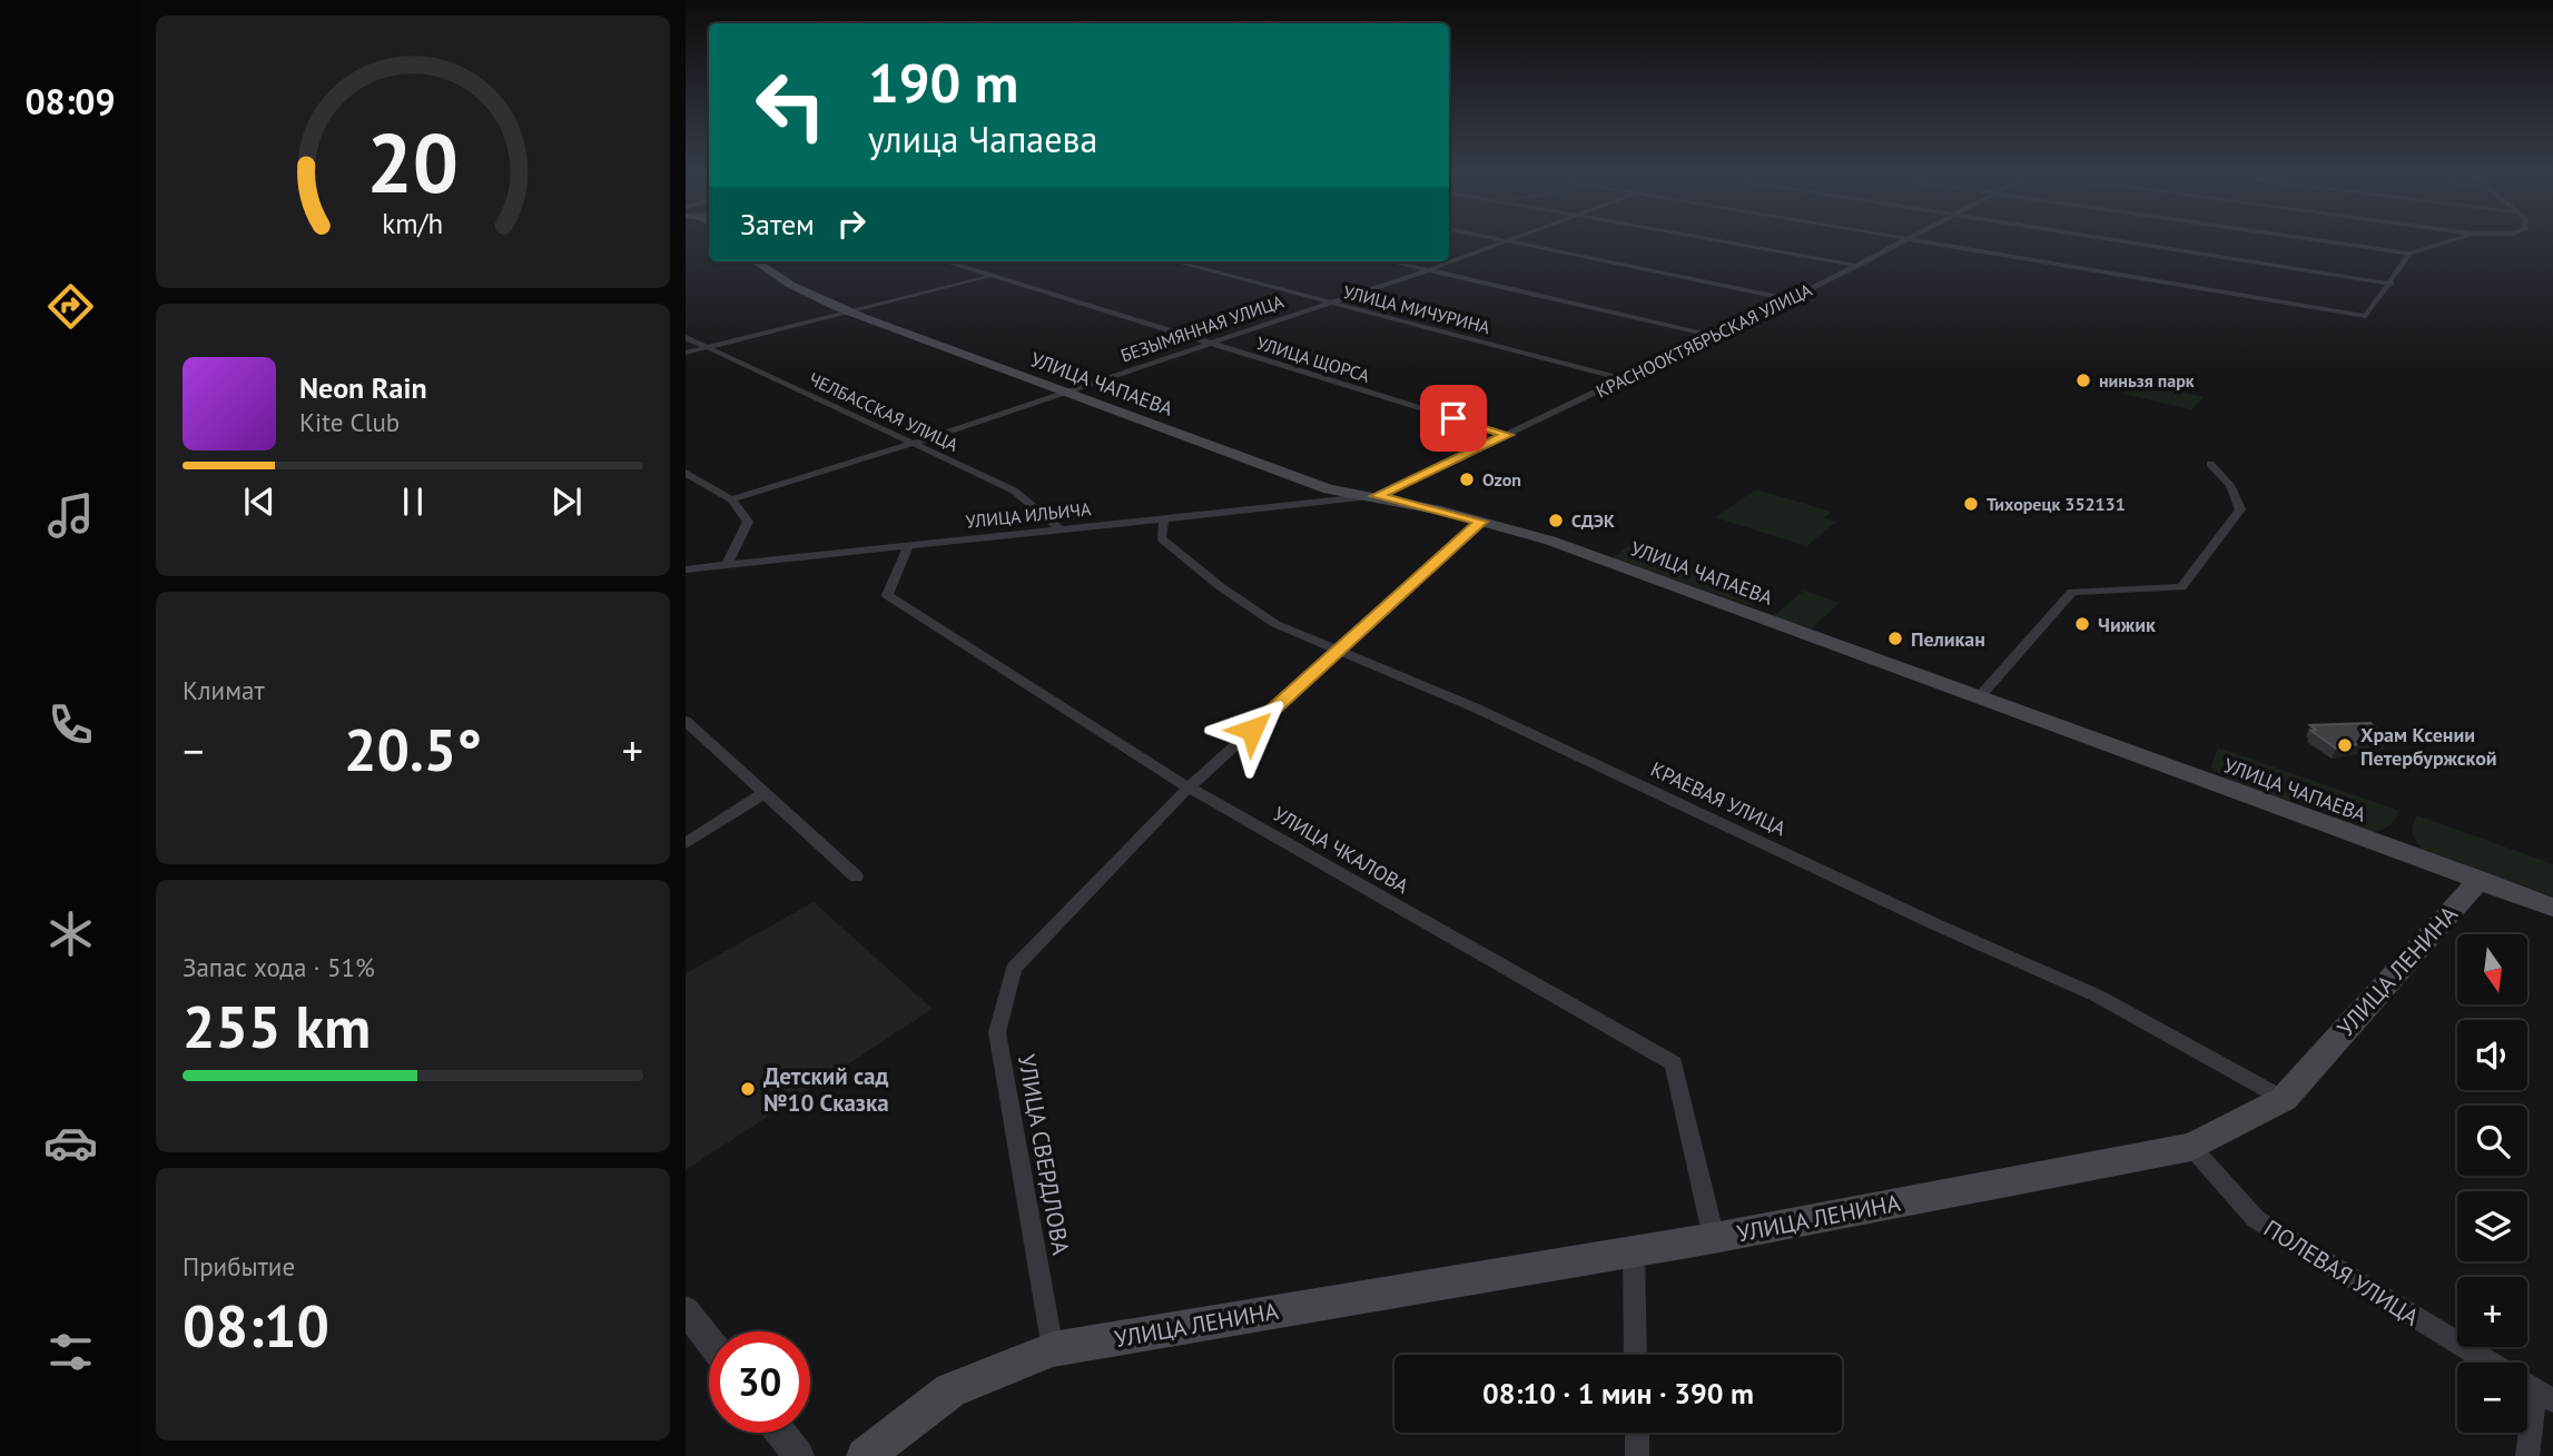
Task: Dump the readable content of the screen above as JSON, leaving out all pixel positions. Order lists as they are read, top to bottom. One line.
{"streets":{"main road":["УЛИЦА ЧАПАЕВА","УЛИЦА ЛЕНИНА"],"street":["УЛИЦА МИЧУРИНА","БЕЗЫМЯННАЯ УЛИЦА","КРАСНООКТЯБРЬСКАЯ УЛИЦА","УЛИЦА ЩОРСА","ЧЕЛБАССКАЯ УЛИЦА","УЛИЦА ИЛЬИЧА","КРАЕВАЯ УЛИЦА","УЛИЦА ЧКАЛОВА","УЛИЦА СВЕРДЛОВА","ПОЛЕВАЯ УЛИЦА"]},"crossings":[["УЛИЦА МИЧУРИНА","БЕЗЫМЯННАЯ УЛИЦА"],["УЛИЦА МИЧУРИНА","КРАСНООКТЯБРЬСКАЯ УЛИЦА"],["БЕЗЫМЯННАЯ УЛИЦА","УЛИЦА ЩОРСА"],["БЕЗЫМЯННАЯ УЛИЦА","УЛИЦА ЧАПАЕВА"],["БЕЗЫМЯННАЯ УЛИЦА","ЧЕЛБАССКАЯ УЛИЦА"],["КРАСНООКТЯБРЬСКАЯ УЛИЦА","УЛИЦА ЩОРСА"],["КРАСНООКТЯБРЬСКАЯ УЛИЦА","УЛИЦА ЧАПАЕВА"],["КРАСНООКТЯБРЬСКАЯ УЛИЦА","УЛИЦА ИЛЬИЧА"],["УЛИЦА ЧАПАЕВА","УЛИЦА ИЛЬИЧА"],["УЛИЦА ЧАПАЕВА","УЛИЦА ЛЕНИНА"],["ЧЕЛБАССКАЯ УЛИЦА","УЛИЦА ИЛЬИЧА"],["УЛИЦА ИЛЬИЧА","КРАЕВАЯ УЛИЦА"],["УЛИЦА ИЛЬИЧА","УЛИЦА ЧКАЛОВА"],["КРАЕВАЯ УЛИЦА","УЛИЦА ЛЕНИНА"],["УЛИЦА ЧКАЛОВА","УЛИЦА ЛЕНИНА"],["УЛИЦА ЛЕНИНА","УЛИЦА СВЕРДЛОВА"],["УЛИЦА ЛЕНИНА","ПОЛЕВАЯ УЛИЦА"]],"places":["ниньзя парк","Ozon","Тихорецк 352131","СДЭК","Чижик","Пеликан","Храм Ксении Петербуржской","Детский сад №10 Сказка"],"north":"bottom","page":{"tabs":"08:09","turn":["190 m","улица Чапаева"],"then":"Затем","song":["Neon Rain","Kite Club"],"tile":["Климат",["Запас хода · 51%","255 km"],["Прибытие","08:10"]],"heat":["−","20.5°","+"],"map_buttons":["+","−"],"limit":"30","trip":"08:10 · 1 мин · 390 m","gauge":["20","km/h"]}}
